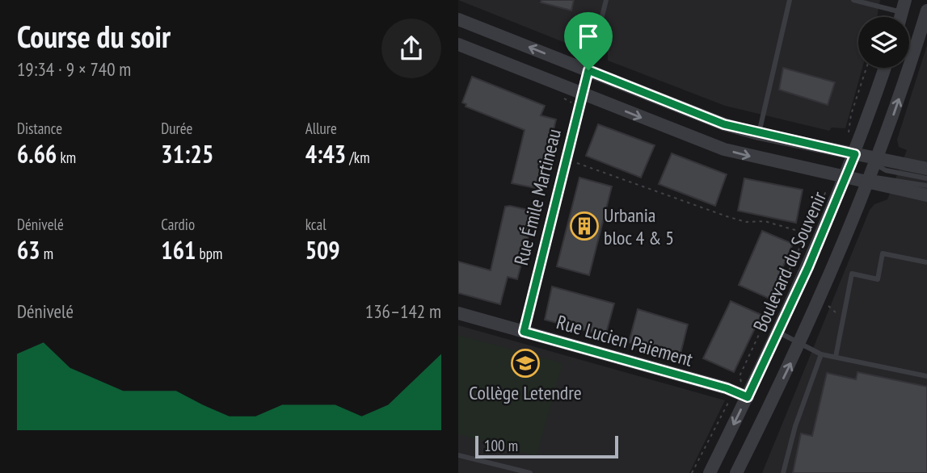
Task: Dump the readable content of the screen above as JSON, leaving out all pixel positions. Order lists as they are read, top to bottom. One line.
{"streets":{"street":["Rue Émile Martineau","Boulevard du Souvenir","Rue Lucien Paiement"]},"crossings":[["Rue Émile Martineau","Rue Lucien Paiement"],["Boulevard du Souvenir","Rue Lucien Paiement"]],"places":{"building":["Urbania bloc 4 & 5"],"school or university":["Collège Letendre"]},"scale_bar":"100 m","page":{"heading":["Course du soir","19:34 · 9 × 740 m"],"stats":[["Distance","6.66 km"],["Durée","31:25"],["Allure","4:43 /km"],["Dénivelé","63 m"],["Cardio","161 bpm"],["kcal","509"]],"chart":["Dénivelé","136–142 m"],"scale":"100 m"}}
